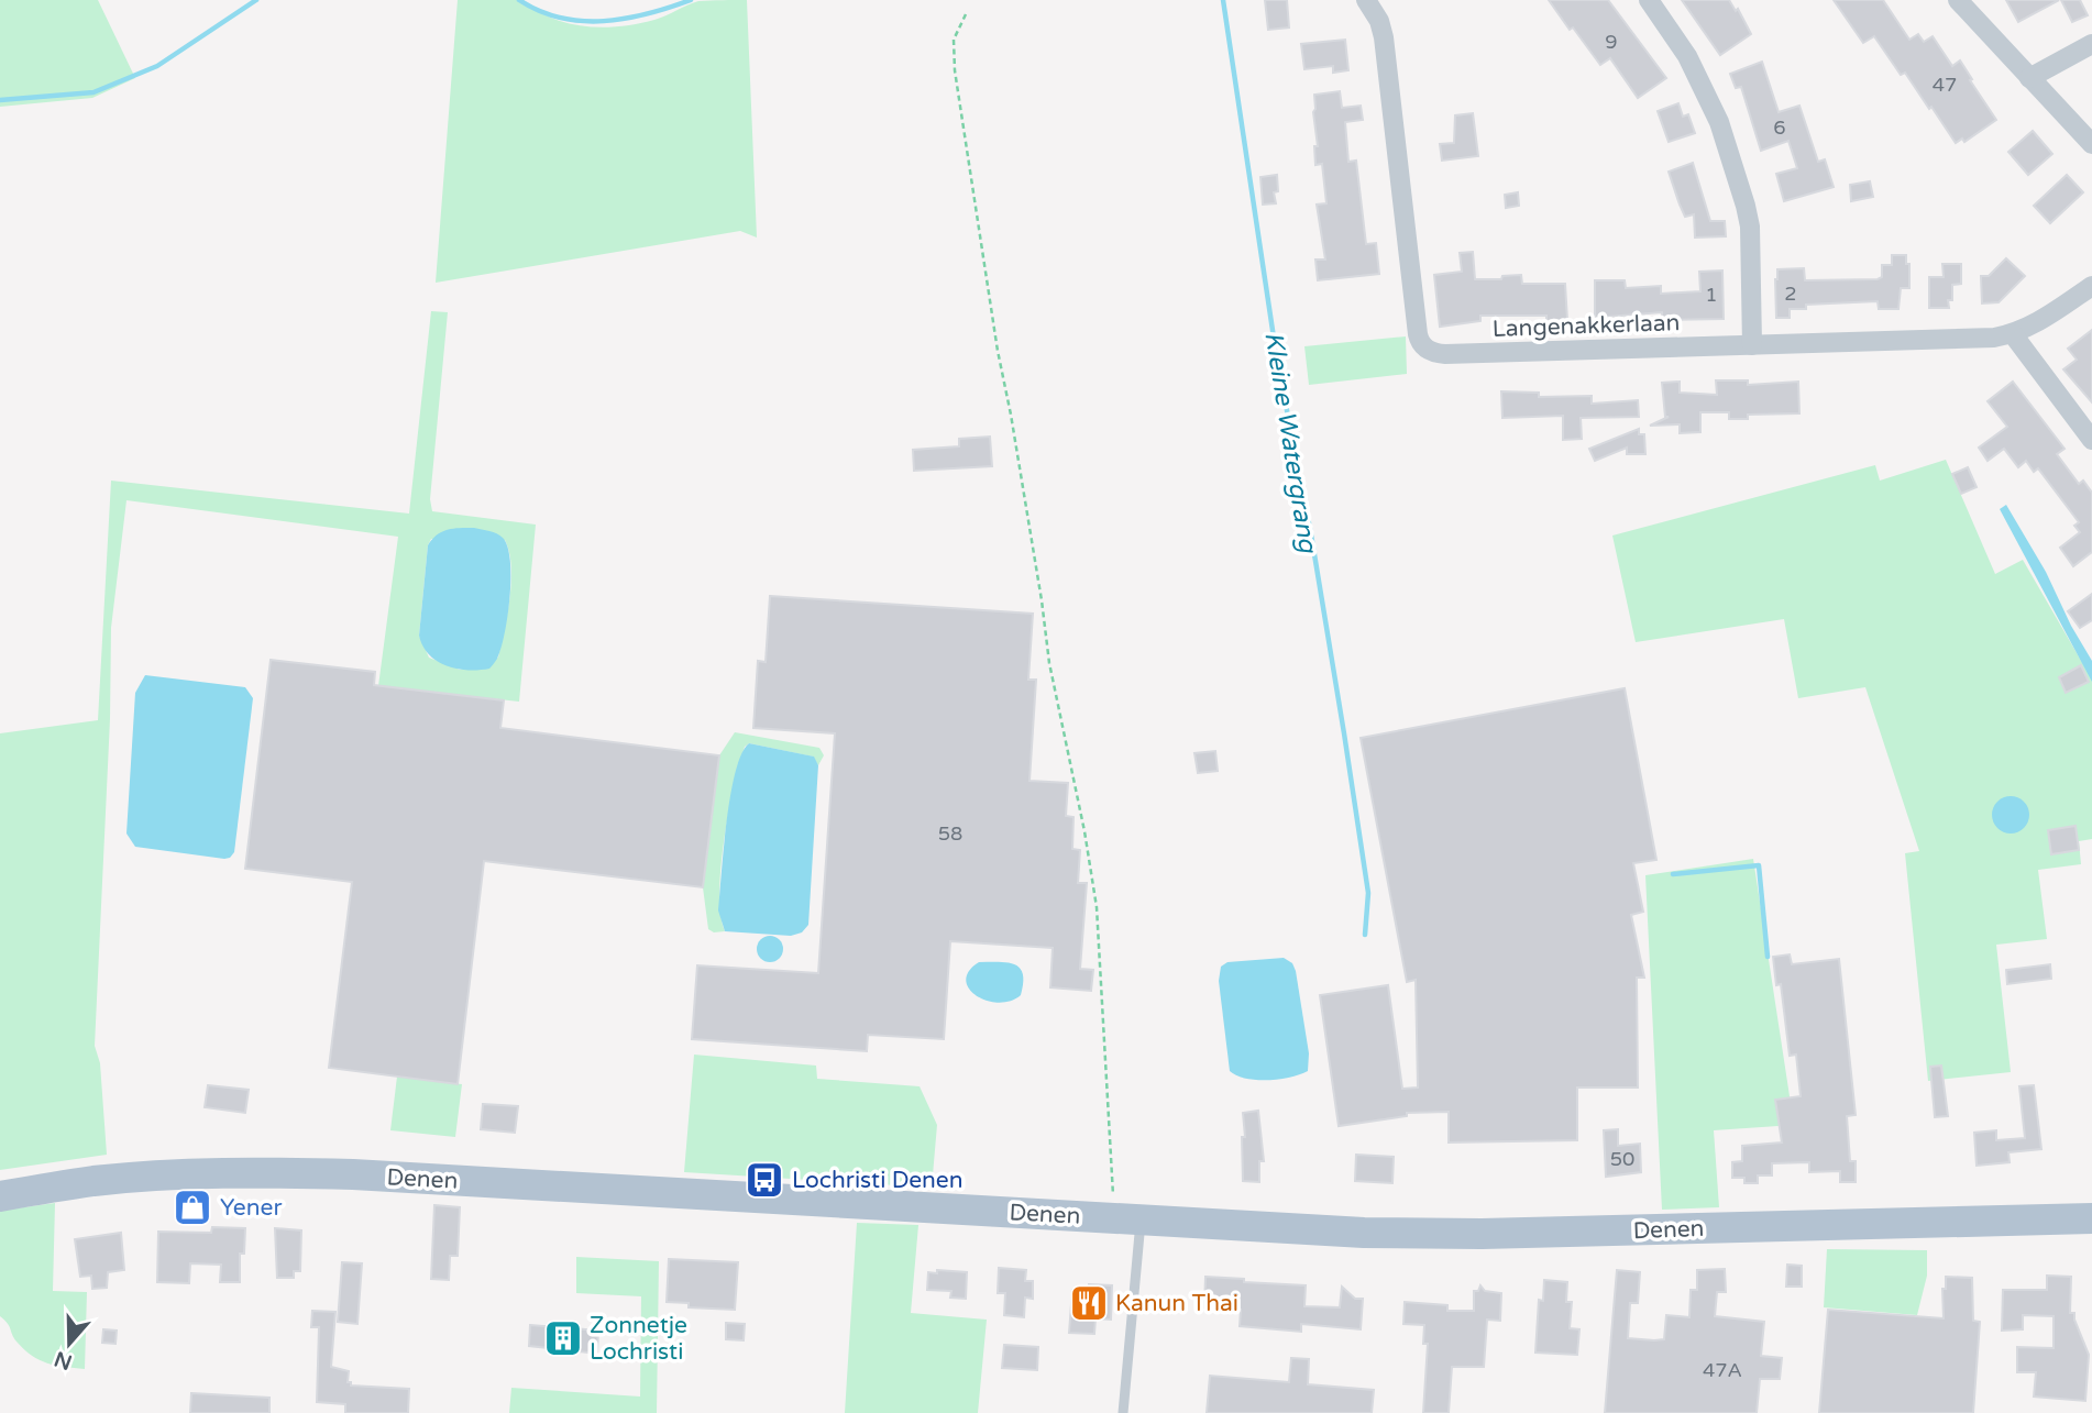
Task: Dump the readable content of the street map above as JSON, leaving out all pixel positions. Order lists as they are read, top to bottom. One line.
{"streets":{"main road":["Denen"],"street":["Langenakkerlaan"]},"water":["Kleine Watergrang"],"places":{"bus stop":["Lochristi Denen"],"shop":["Yener"],"restaurant":["Kanun Thai"],"building":["Zonnetje Lochristi"]},"house_numbers":["9","47","6","2","1","58","50","47A"],"north":"bottom"}
